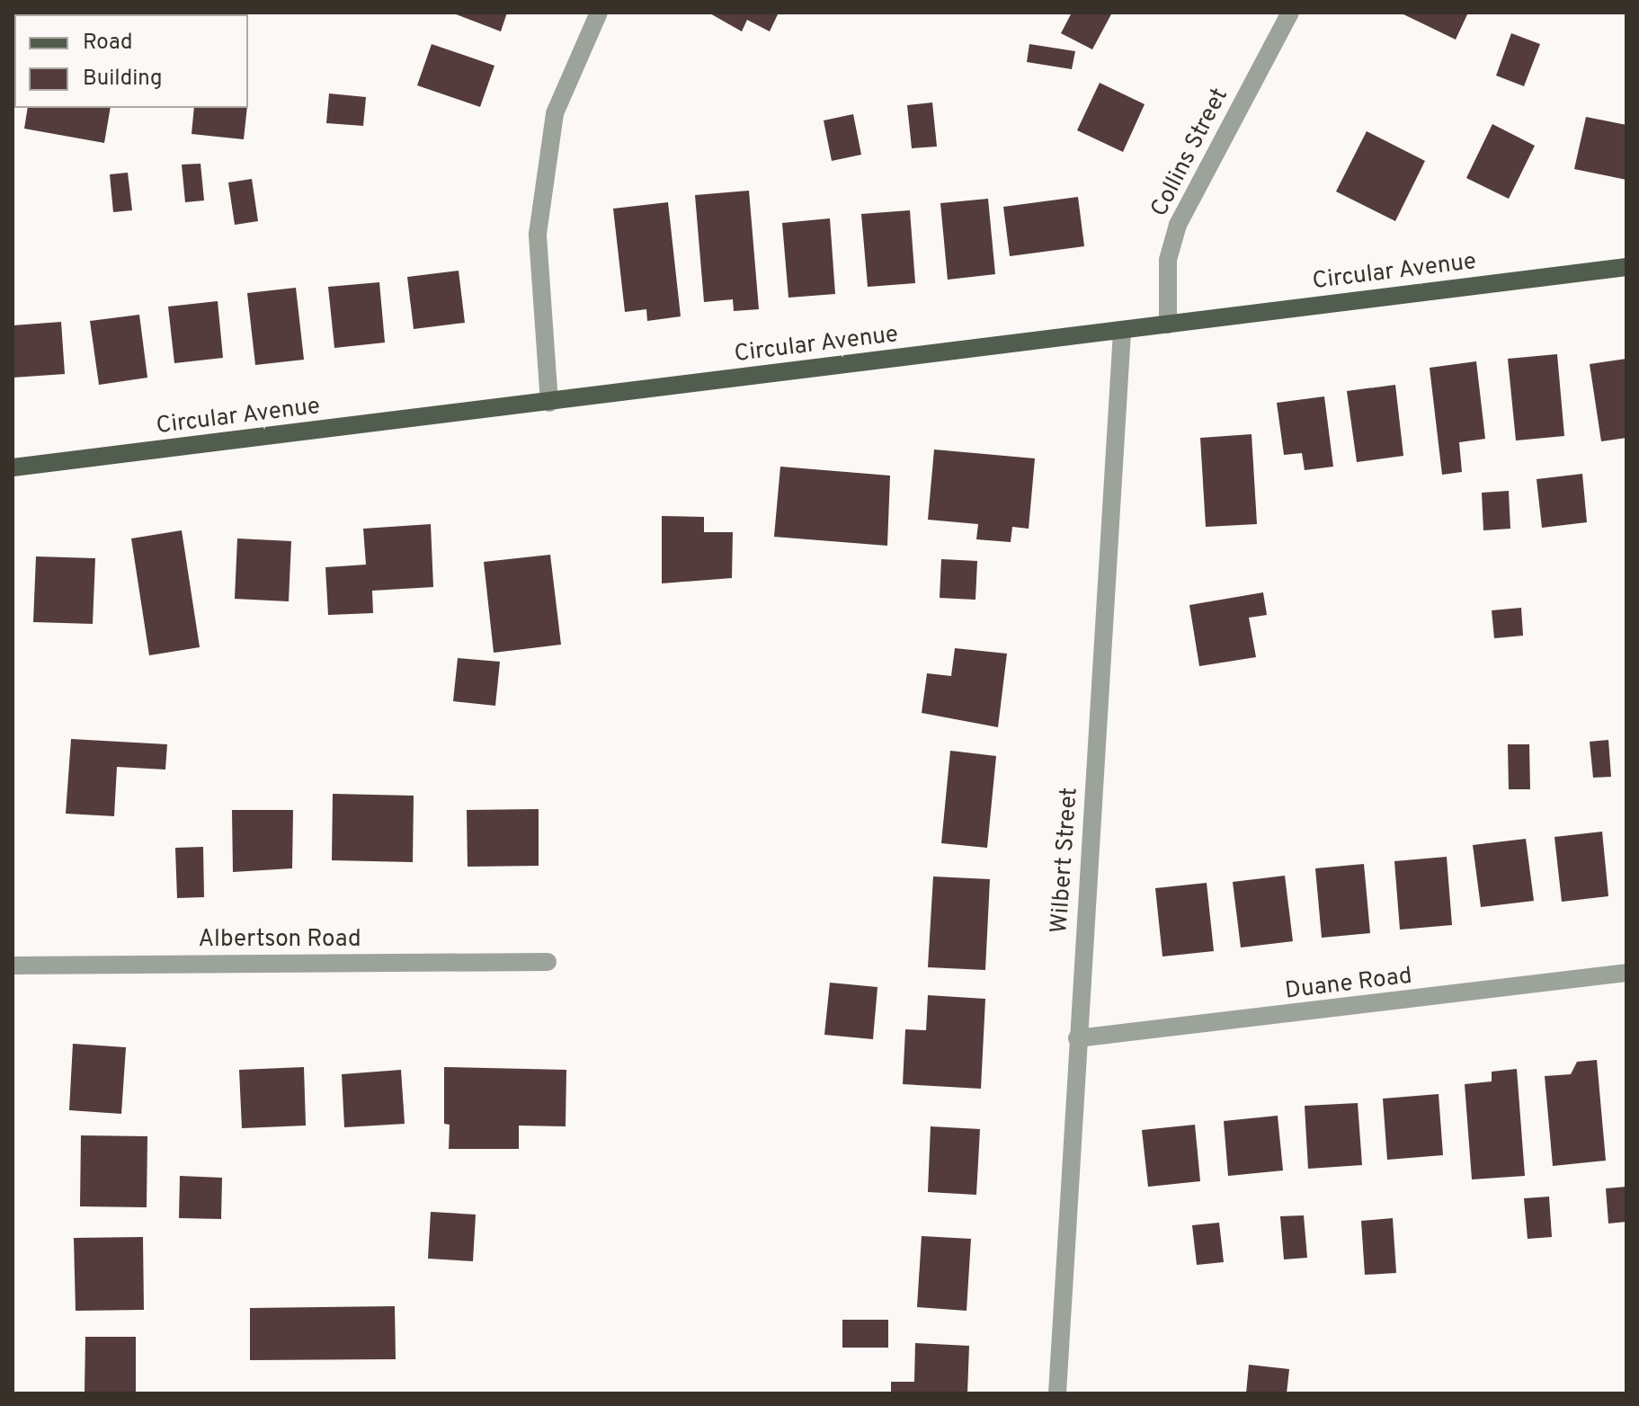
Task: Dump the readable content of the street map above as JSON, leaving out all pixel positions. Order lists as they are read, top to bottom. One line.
{"streets":{"main road":["Circular Avenue"],"street":["Collins Street","Wilbert Street","Albertson Road","Duane Road"]},"crossings":[["Collins Street","Circular Avenue"],["Circular Avenue","Wilbert Street"],["Wilbert Street","Duane Road"]],"legend":["Road","Building"]}
